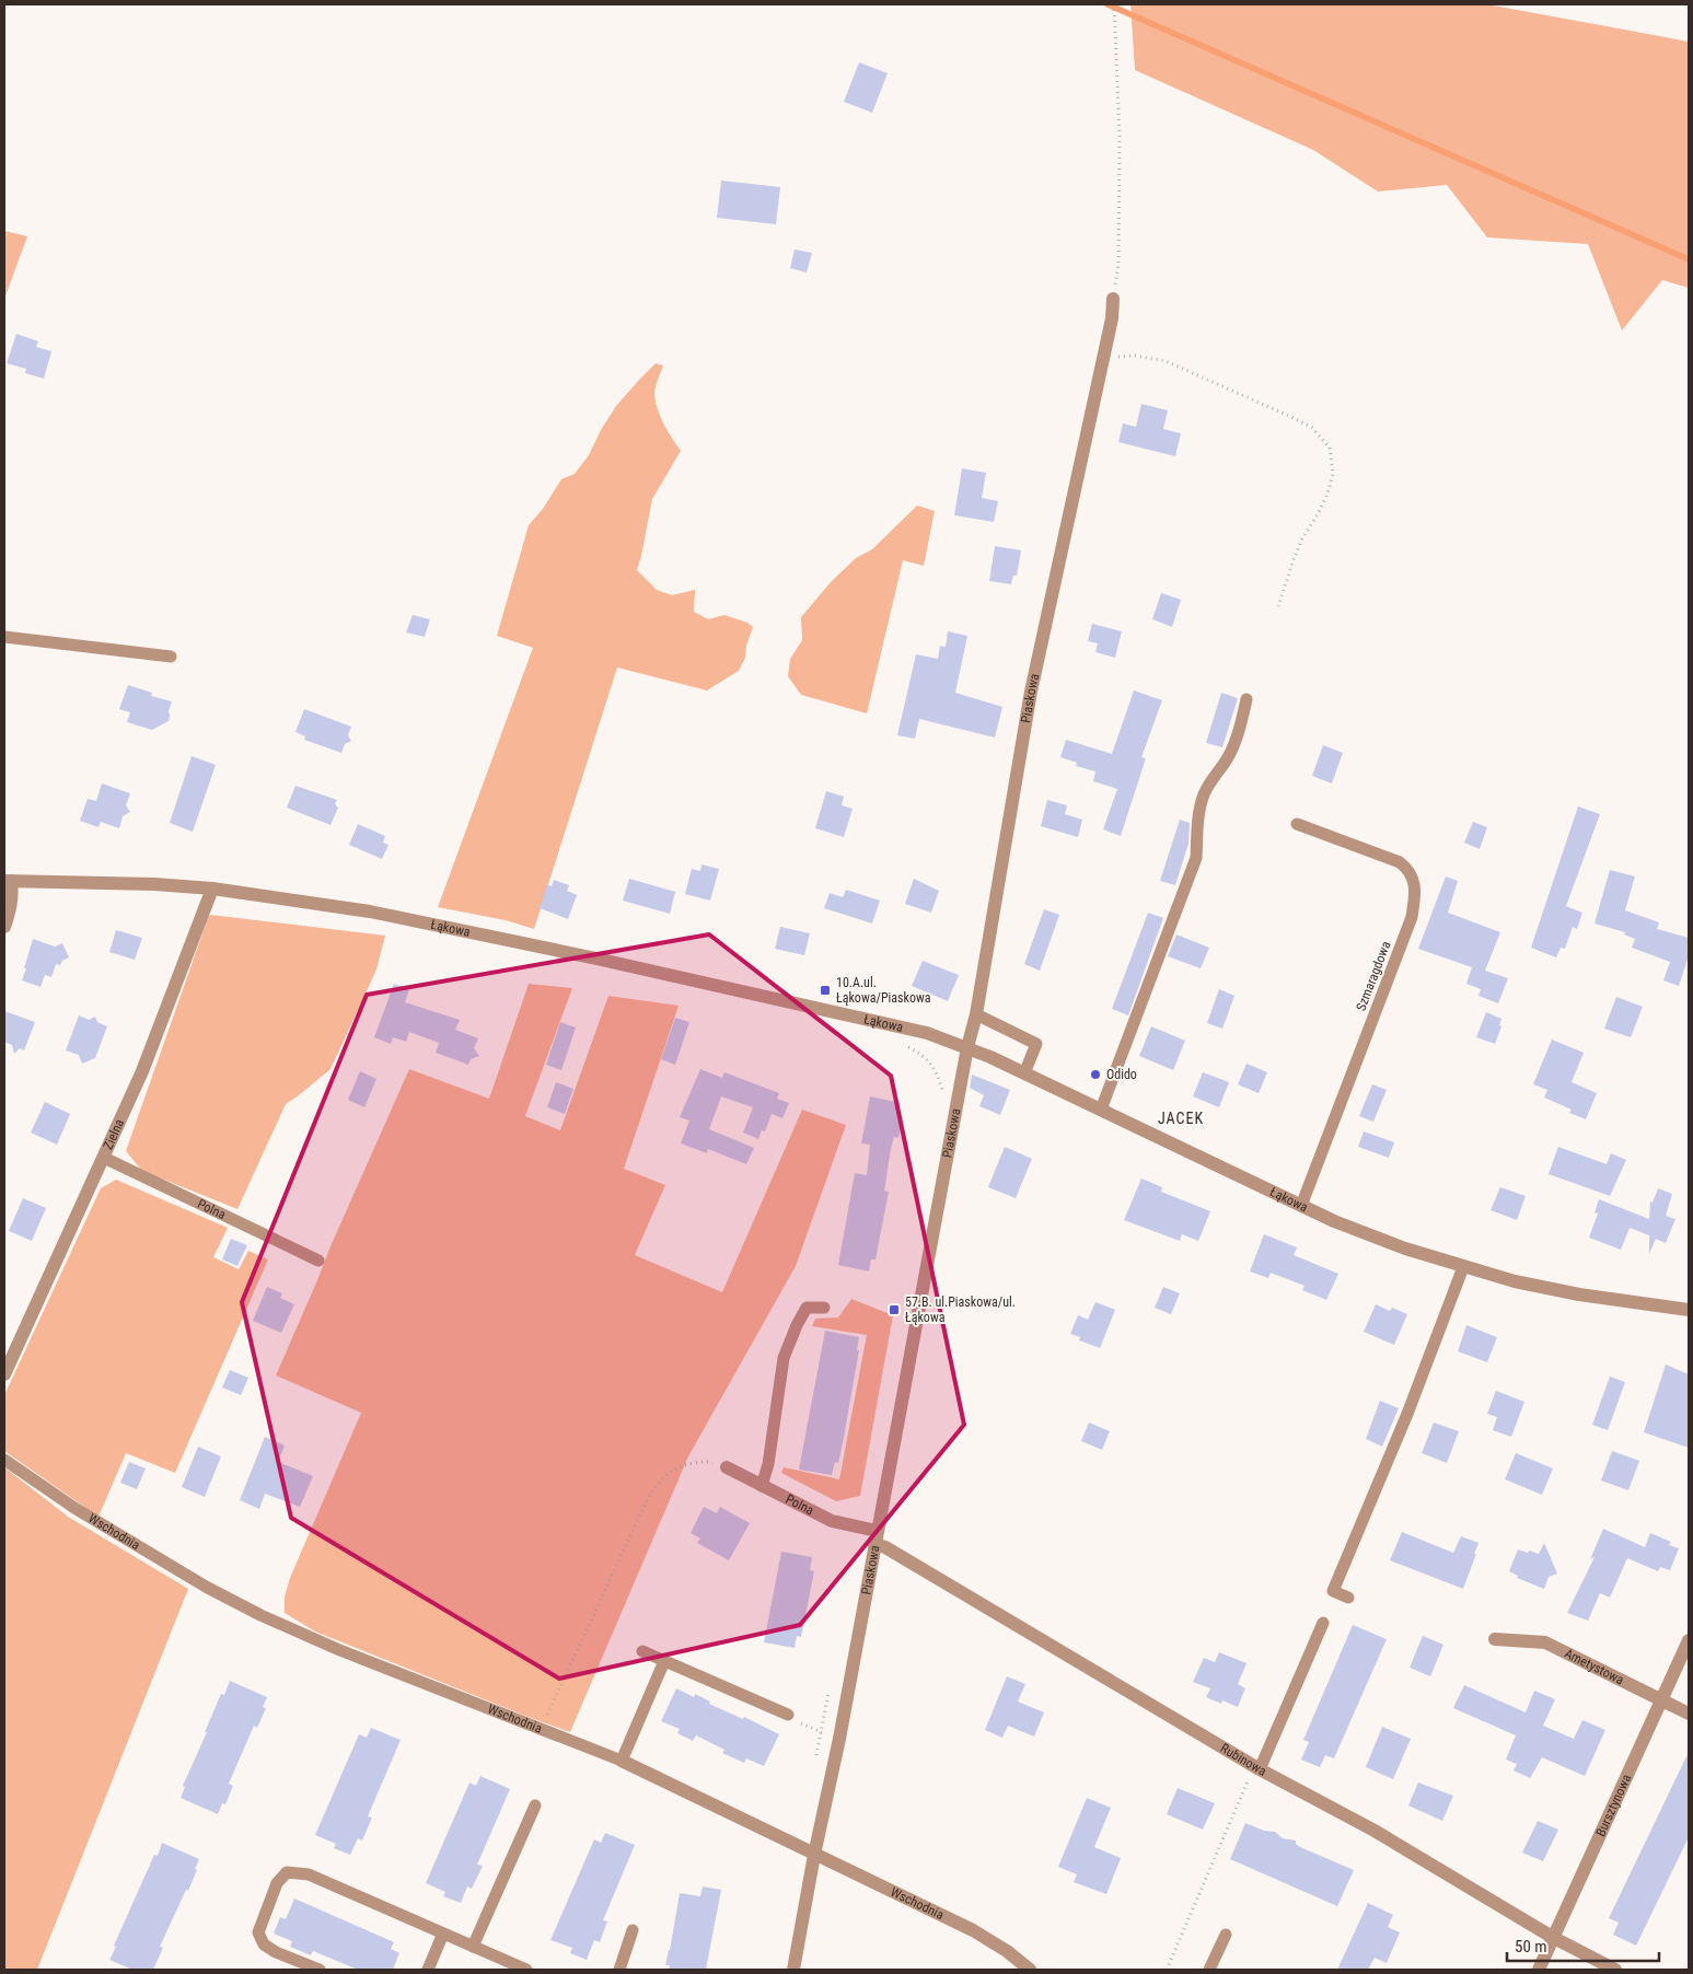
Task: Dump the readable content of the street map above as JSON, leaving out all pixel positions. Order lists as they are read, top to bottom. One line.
{"streets":{"street":["Piaskowa","Łąkowa","Zielna","Polna","Wschodnia","Ametystowa","Rubinowa","Bursztynowa"],"lane":["Szmaragdowa"]},"crossings":[["Piaskowa","Łąkowa"],["Piaskowa","Polna"],["Piaskowa","Wschodnia"],["Piaskowa","Rubinowa"],["Łąkowa","Szmaragdowa"],["Łąkowa","Zielna"],["Zielna","Polna"],["Polna","Rubinowa"],["Ametystowa","Bursztynowa"],["Rubinowa","Bursztynowa"]],"districts":["JACEK"],"places":{"transit":["10.A.ul. Łąkowa/Piaskowa","57.B. ul.Piaskowa/ul. Łąkowa"],"other":["Odido"]},"scale_bar":"50 m"}
